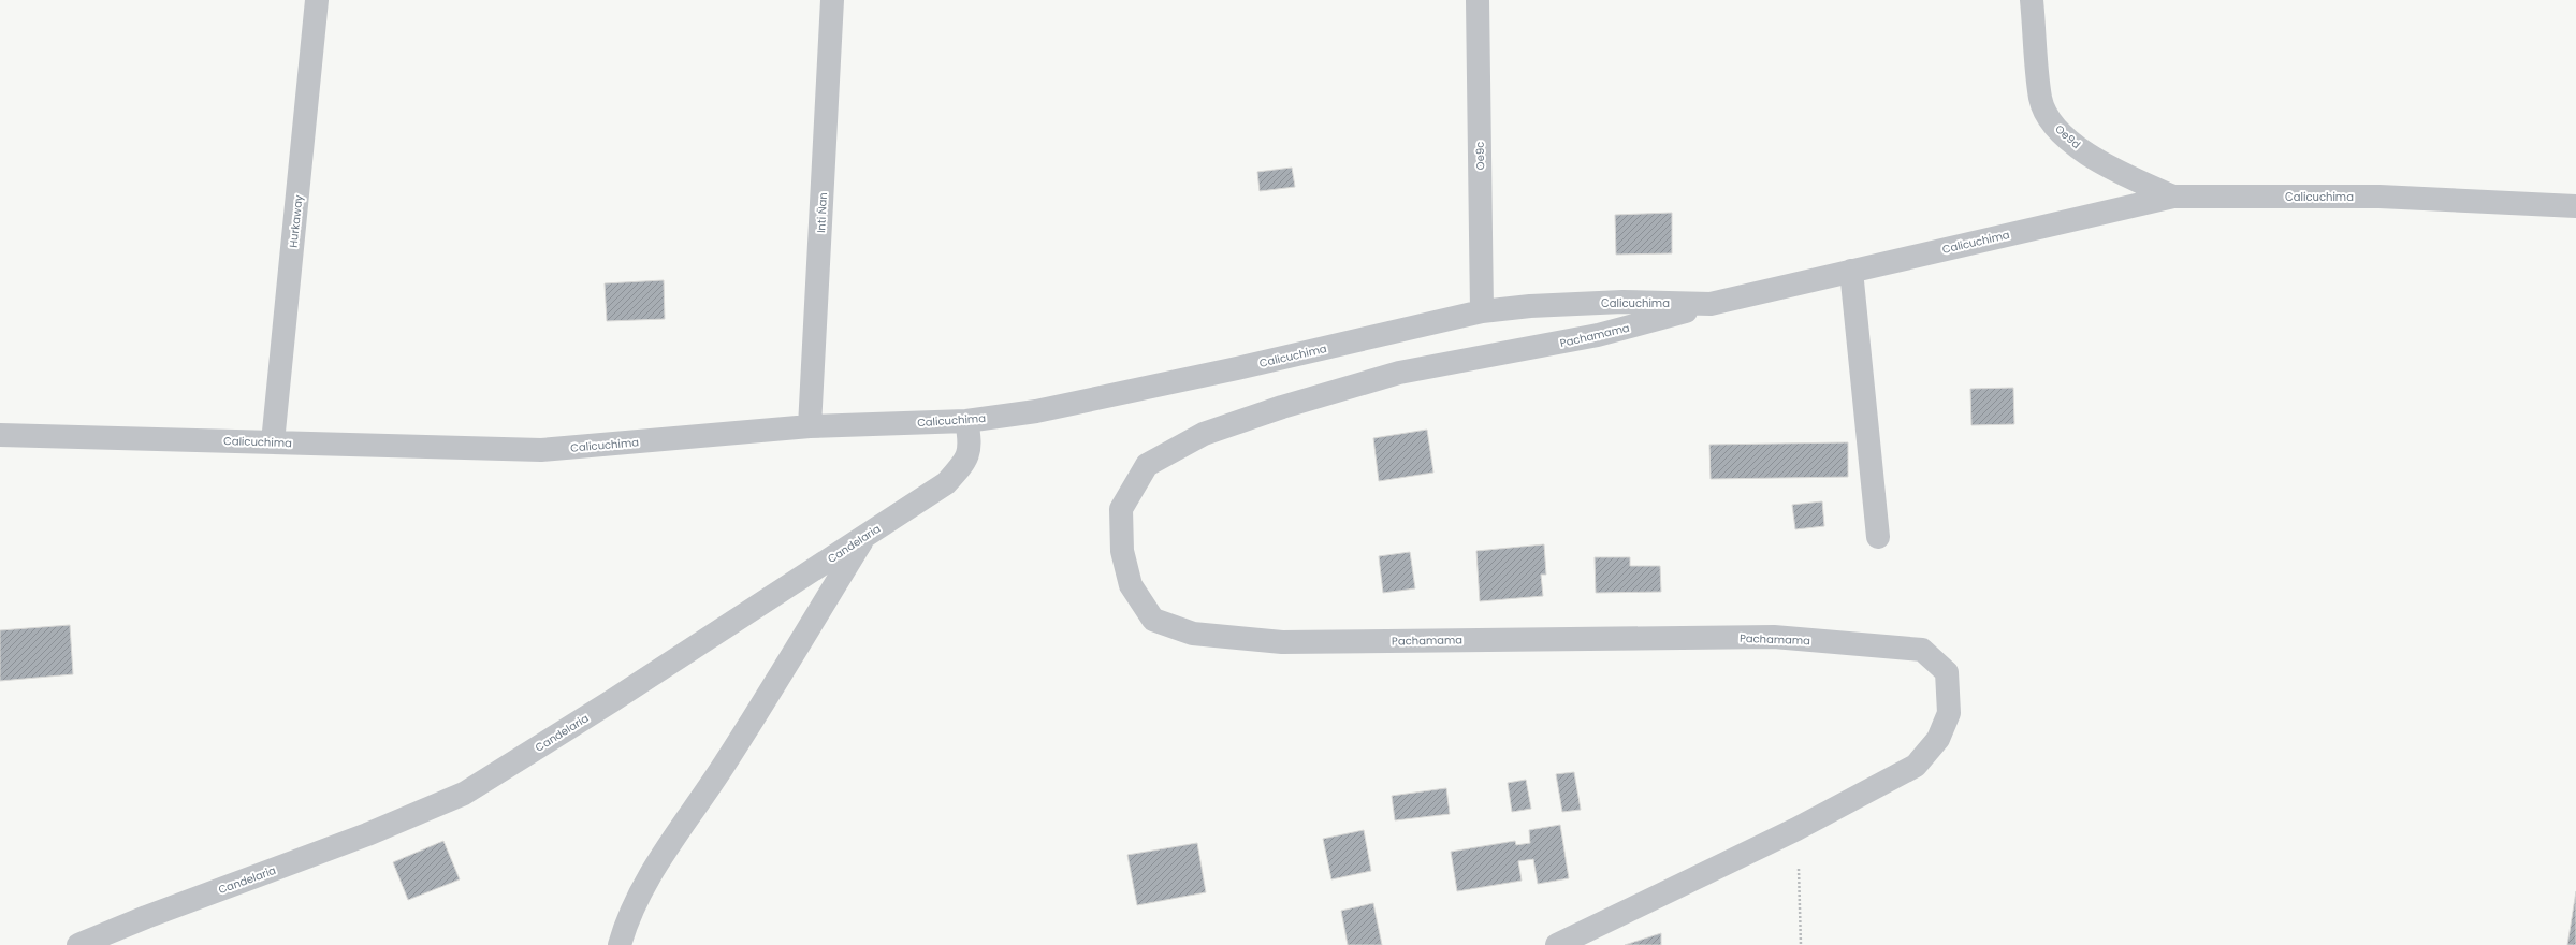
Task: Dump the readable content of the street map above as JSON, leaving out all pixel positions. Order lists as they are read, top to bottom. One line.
{"streets":{"street":["Oe9d","Oe9c","Calicuchima","Inti Ñan","Hurkaway","Pachamama","Candelaria"]},"crossings":[["Oe9d","Calicuchima"],["Oe9c","Calicuchima"],["Calicuchima","Inti Ñan"],["Calicuchima","Hurkaway"],["Calicuchima","Pachamama"],["Calicuchima","Candelaria"]]}
